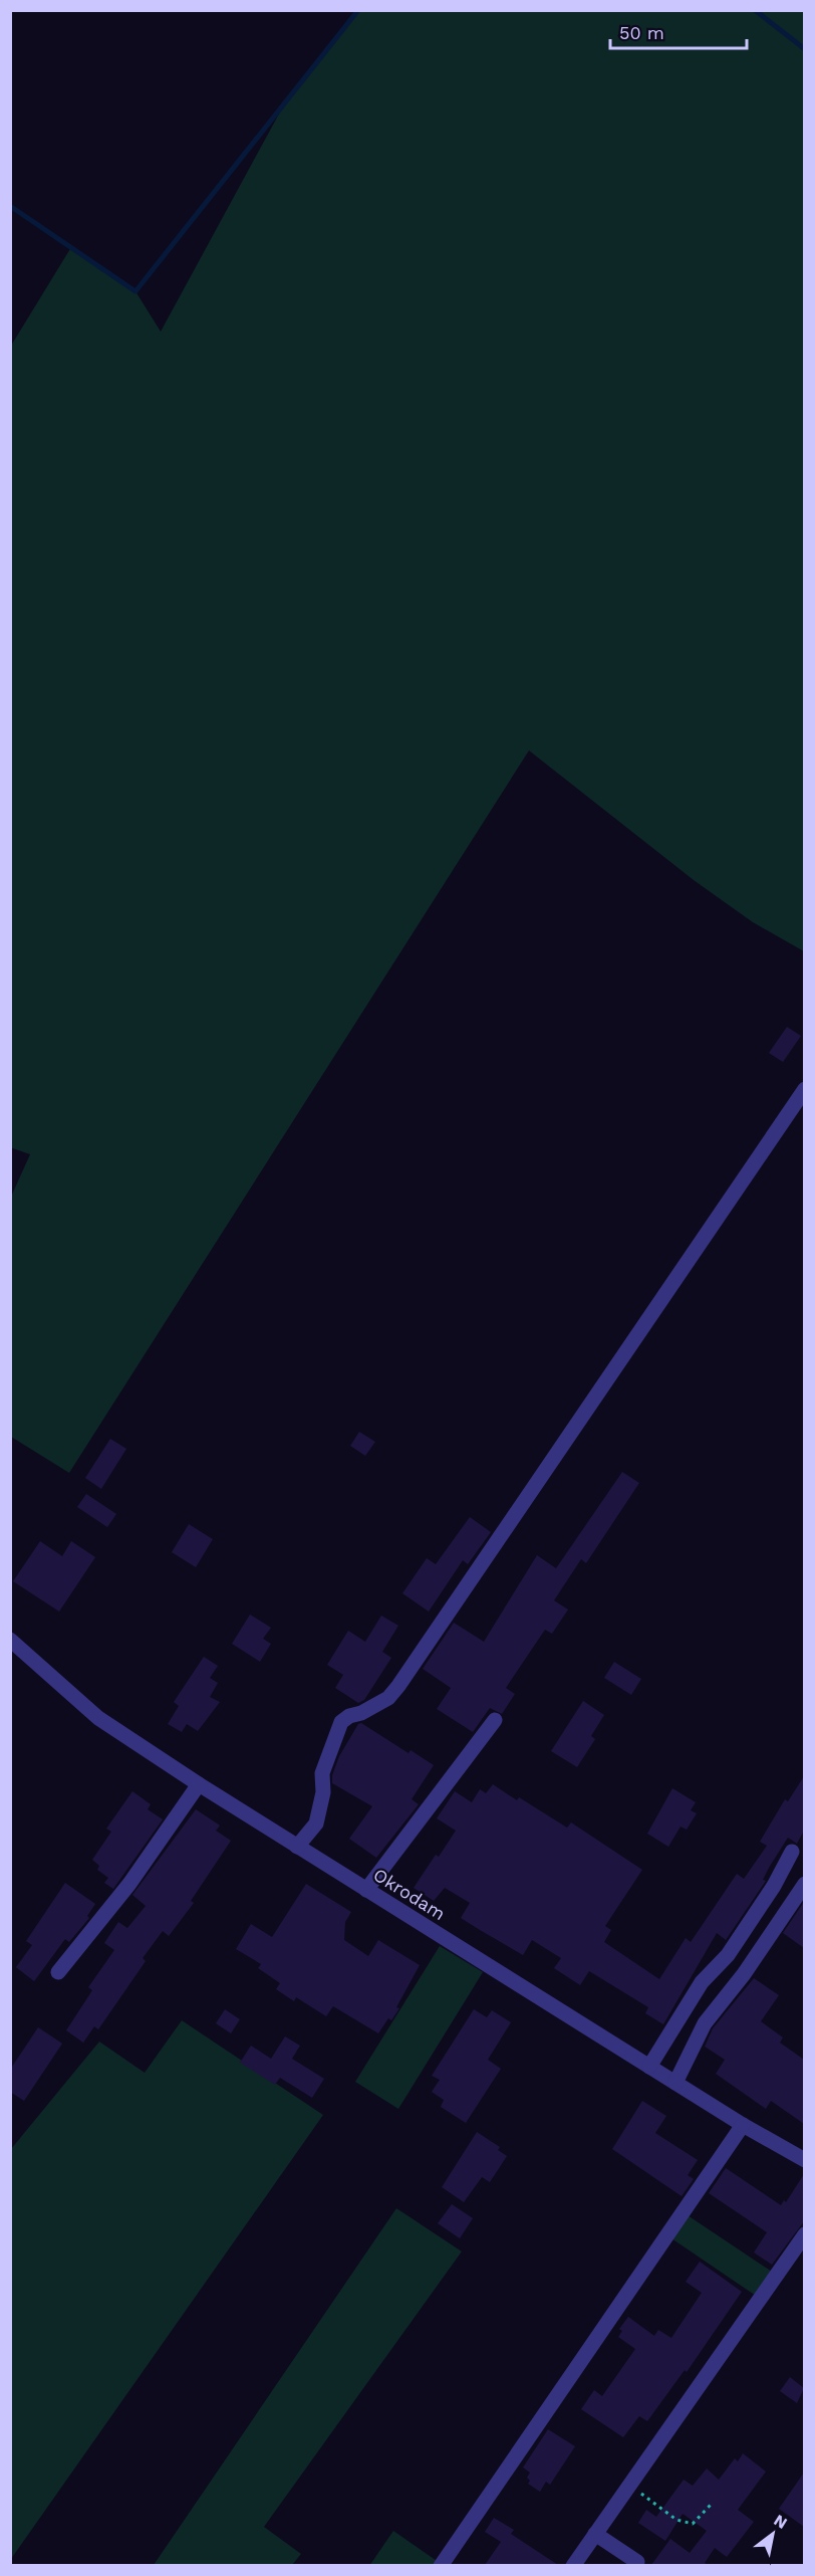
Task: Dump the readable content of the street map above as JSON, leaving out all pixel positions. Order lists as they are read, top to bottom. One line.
{"streets":{"street":["Okrodam"]},"scale_bar":"50 m","north":"top right"}
